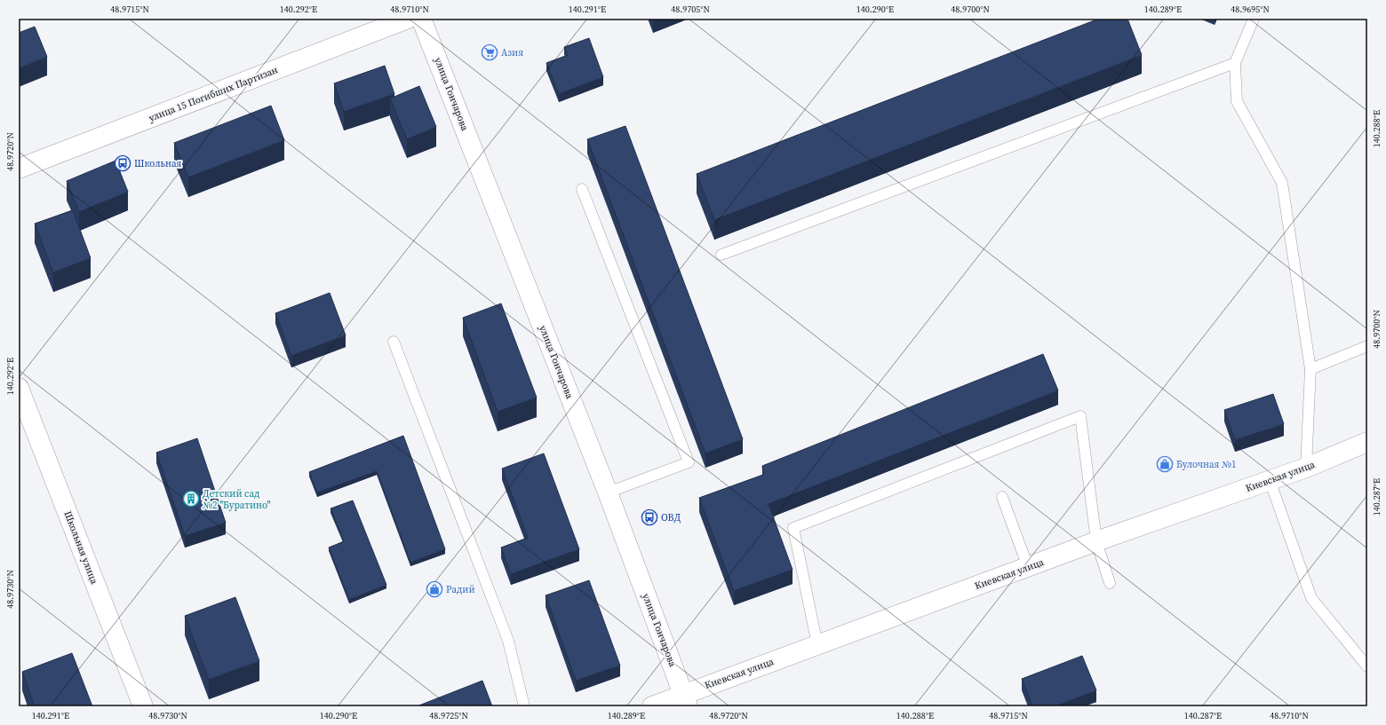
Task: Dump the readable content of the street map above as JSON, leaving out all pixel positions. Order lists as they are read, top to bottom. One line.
{"streets":{"street":["улица 15 Погибших Партизан","улица Гончарова","Киевская улица","Школьная улица"]},"crossings":[["улица Гончарова","Киевская улица"]],"places":{"supermarket":["Азия"],"bus stop":["Школьная","ОВД"],"shop":["Булочная №1","Радий"],"building":["Детский сад №2 \"Буратино\""]},"coordinates":["48.9715°N","140.292°E","48.9710°N","140.291°E","48.9705°N","140.290°E","48.9700°N","140.289°E","48.9695°N","140.288°E","48.9720°N","140.287°E","48.9730°N","48.9725°N"]}
